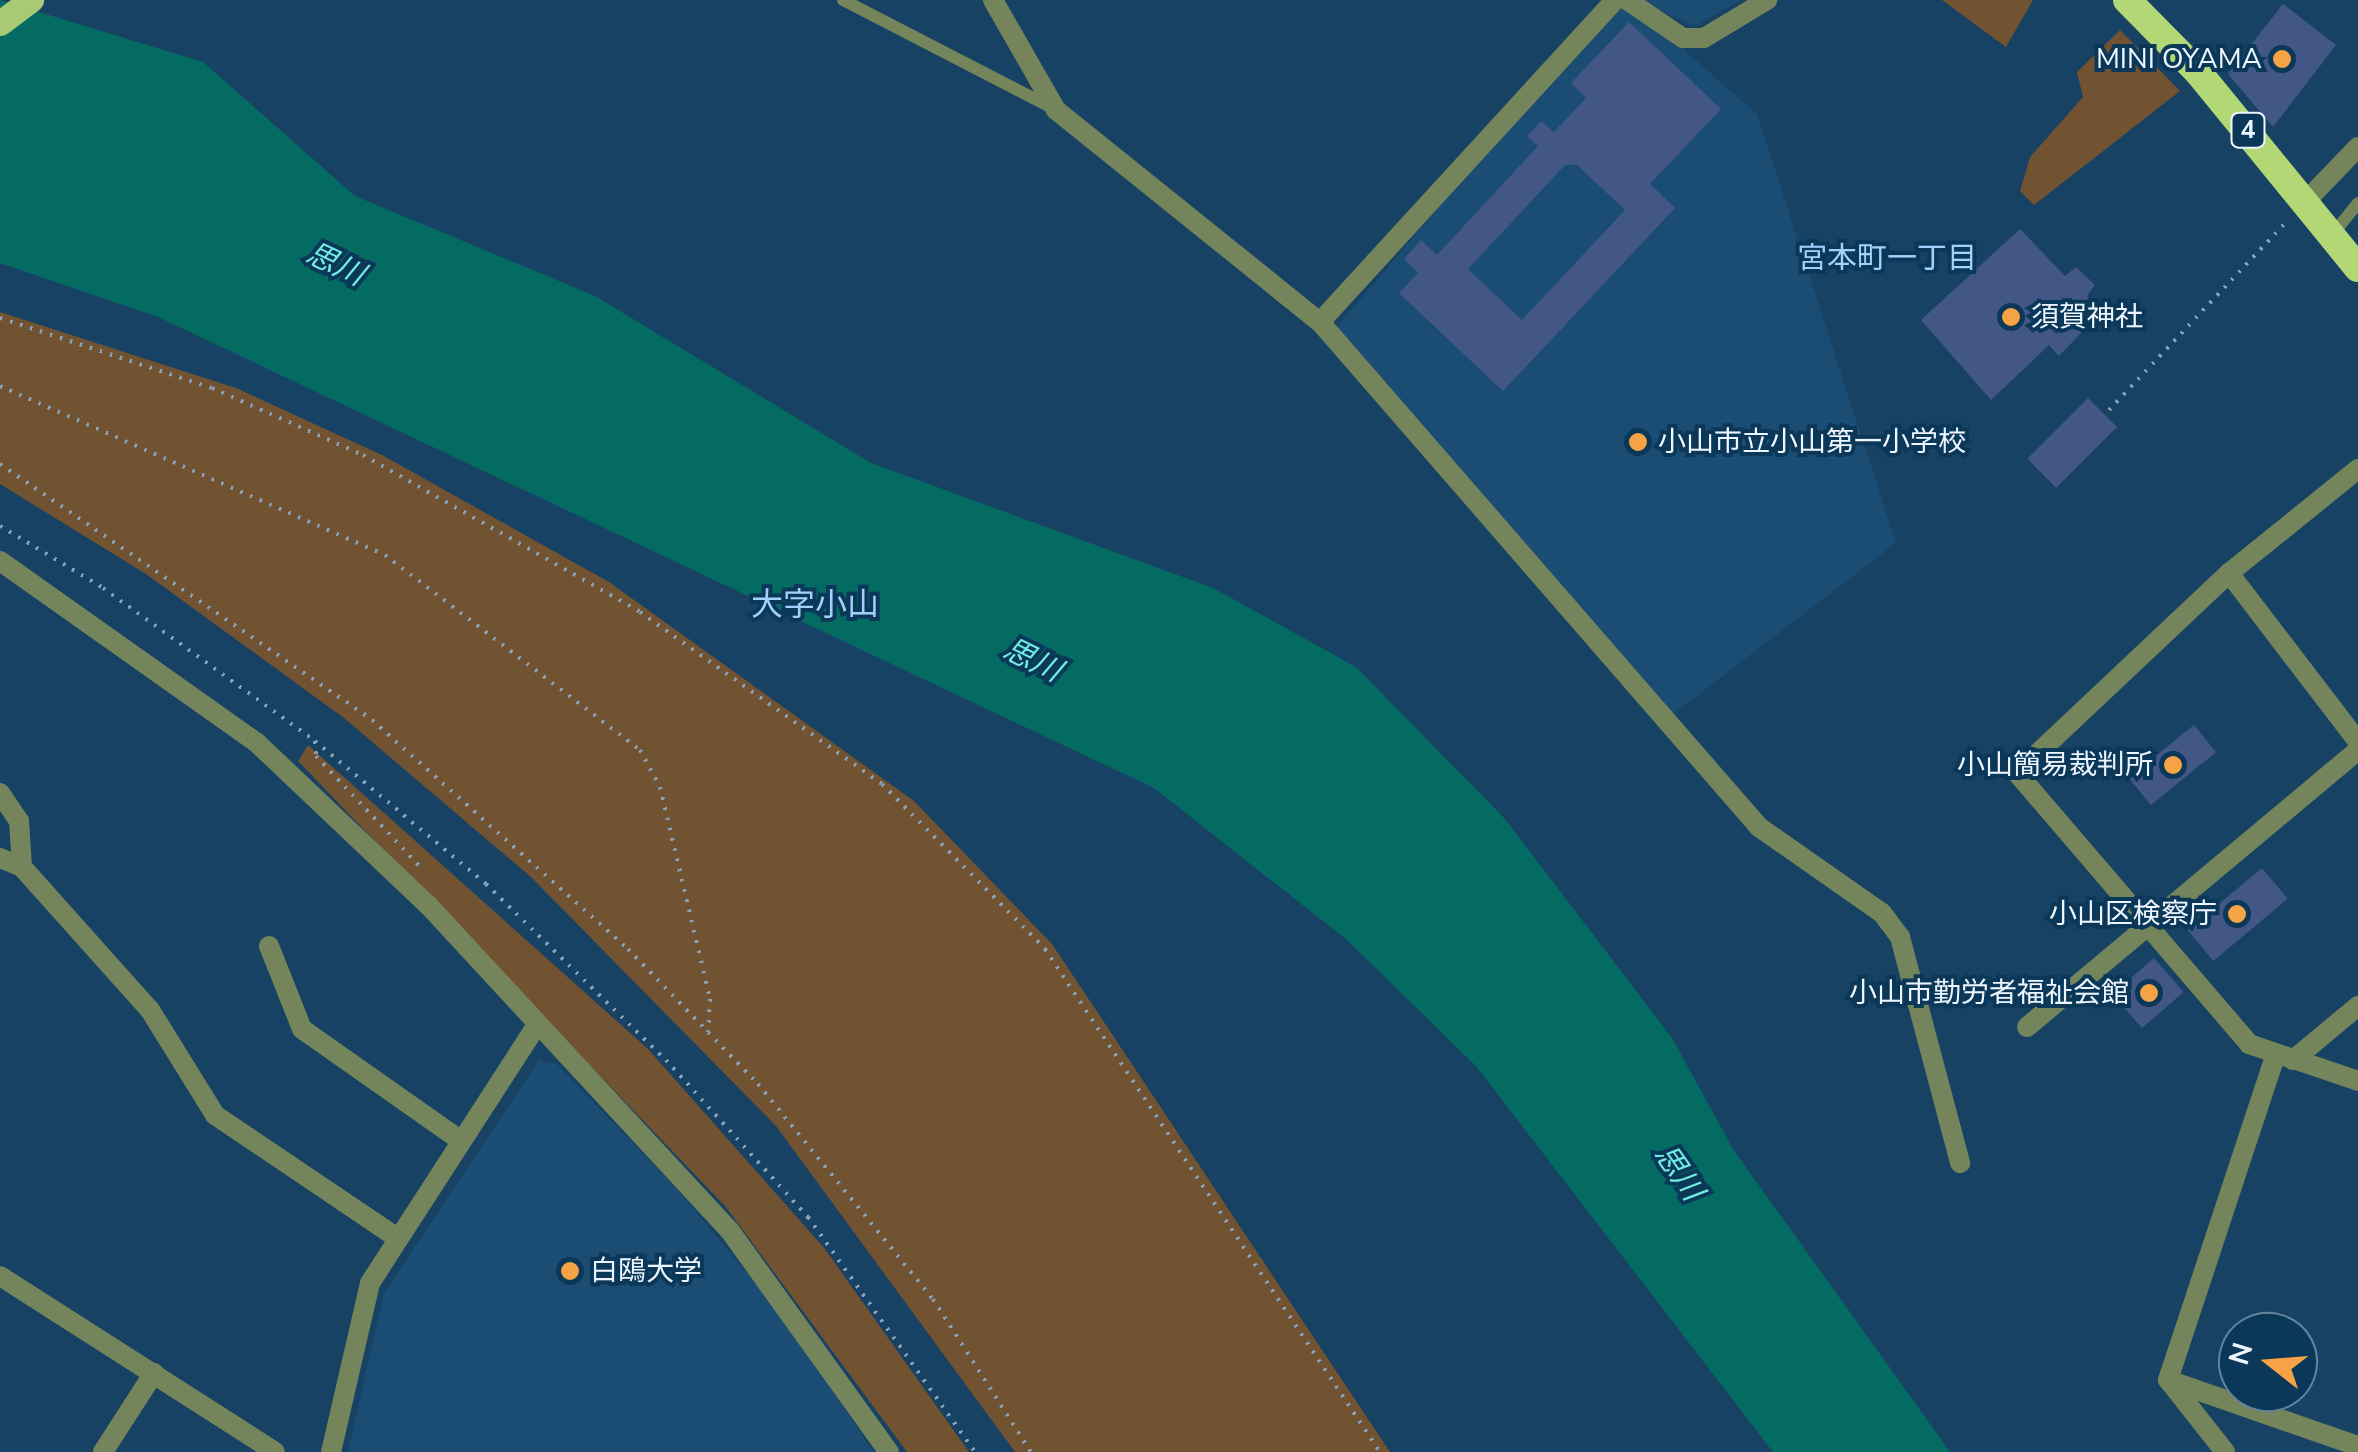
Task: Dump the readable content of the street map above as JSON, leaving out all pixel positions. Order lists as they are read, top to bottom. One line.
{"streets":{"highway":["4"]},"districts":["宮本町一丁目","大字小山"],"water":["思川"],"places":["MINI OYAMA","須賀神社","小山市立小山第一小学校","小山簡易裁判所","小山区検察庁","小山市勤労者福祉会館","白鴎大学"],"north":"left"}
